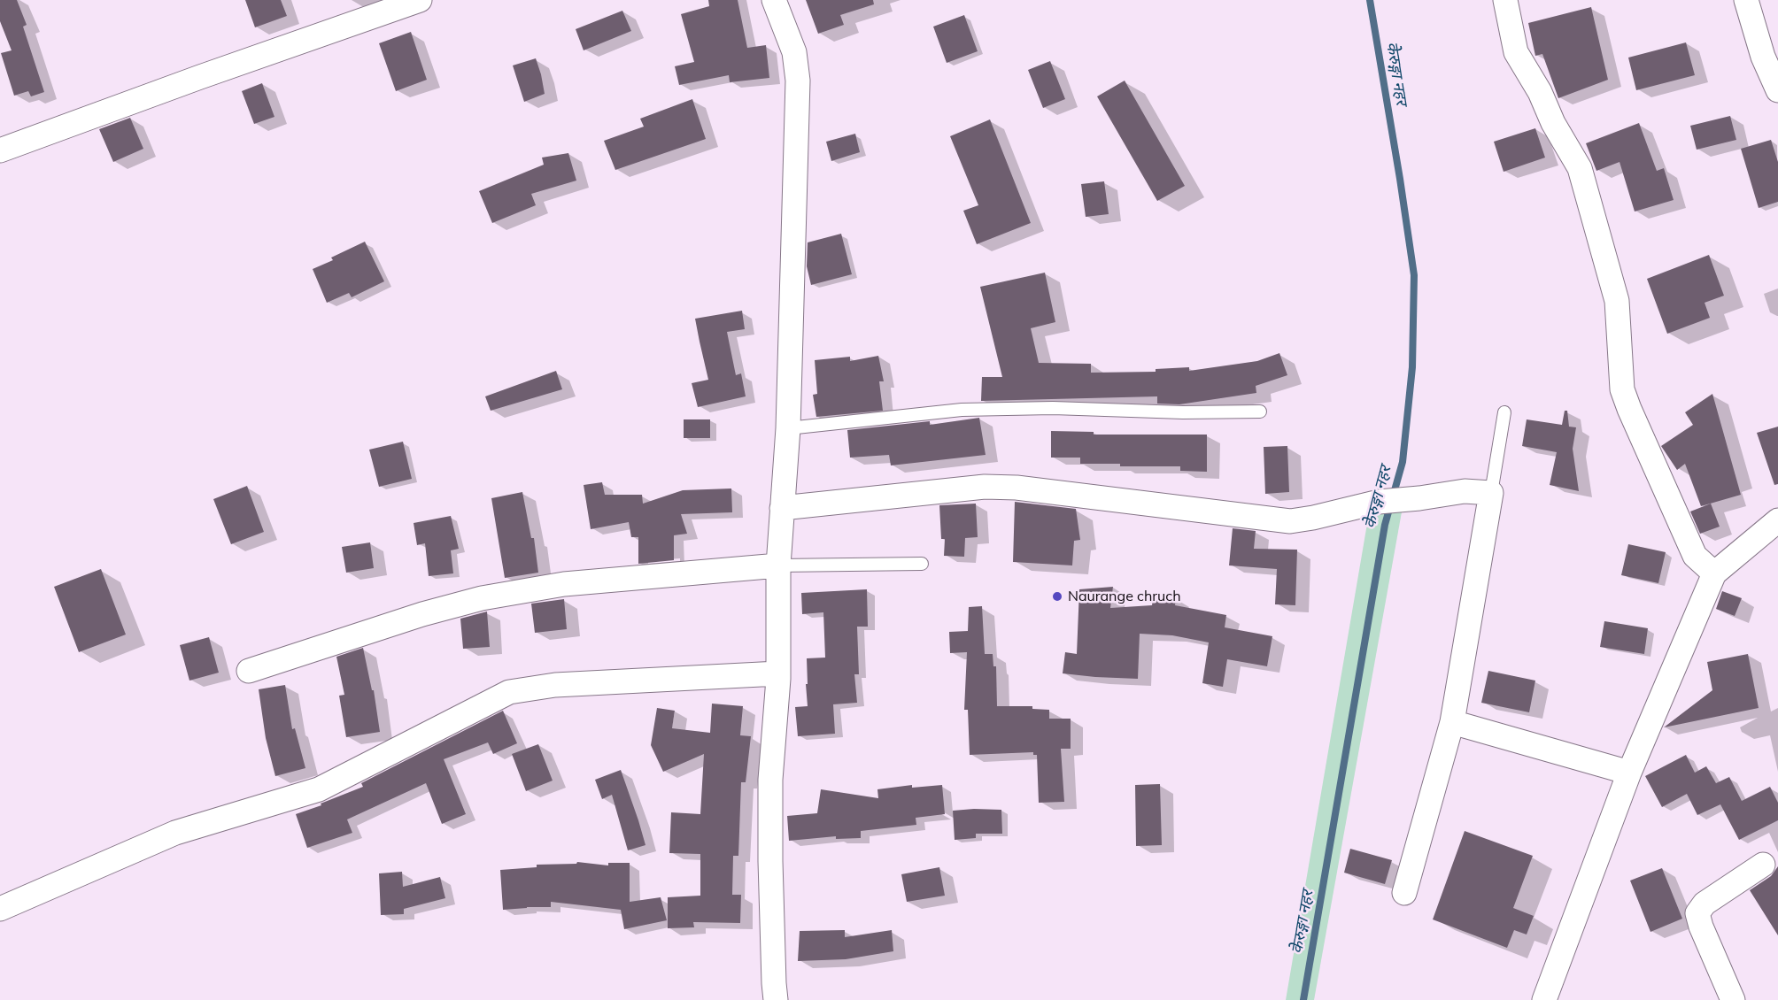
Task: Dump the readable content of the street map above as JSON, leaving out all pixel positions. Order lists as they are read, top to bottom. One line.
{"water":["केेरुङ्गा नहर"],"places":["Naurange chruch"]}
